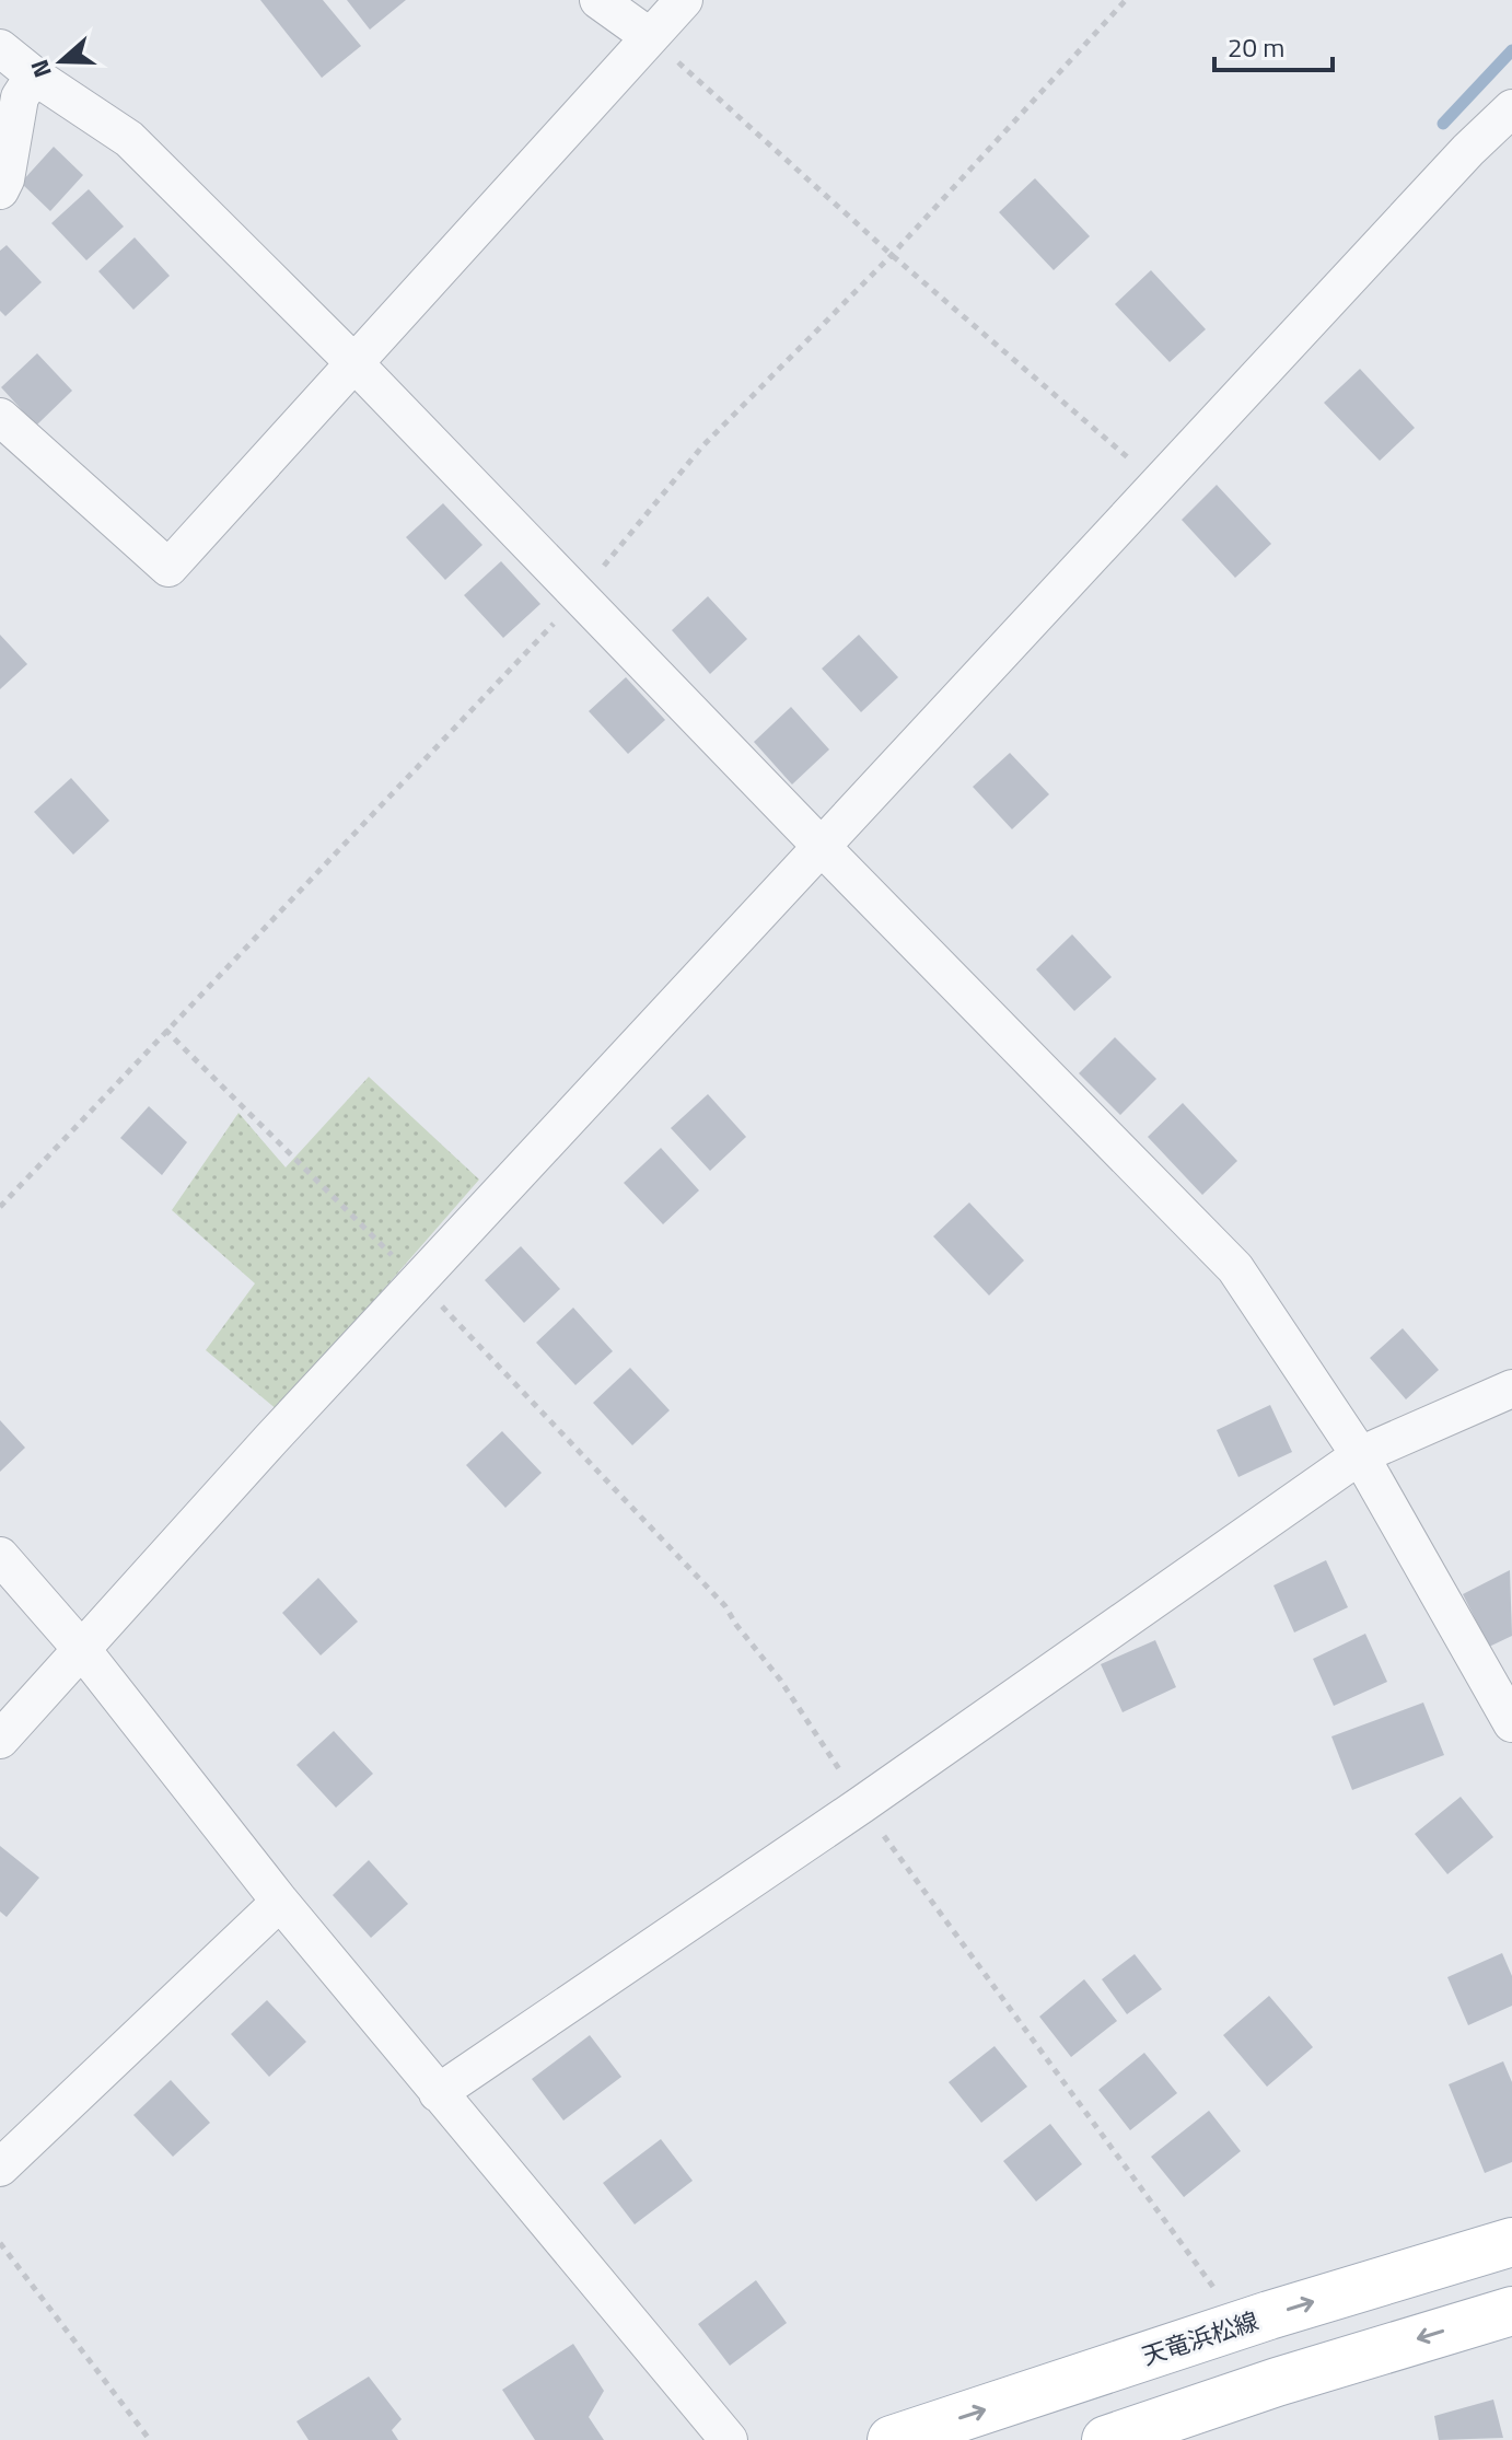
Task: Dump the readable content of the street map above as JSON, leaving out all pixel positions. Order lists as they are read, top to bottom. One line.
{"streets":{"main road":["天竜浜松線"]},"scale_bar":"20 m","north":"left"}
